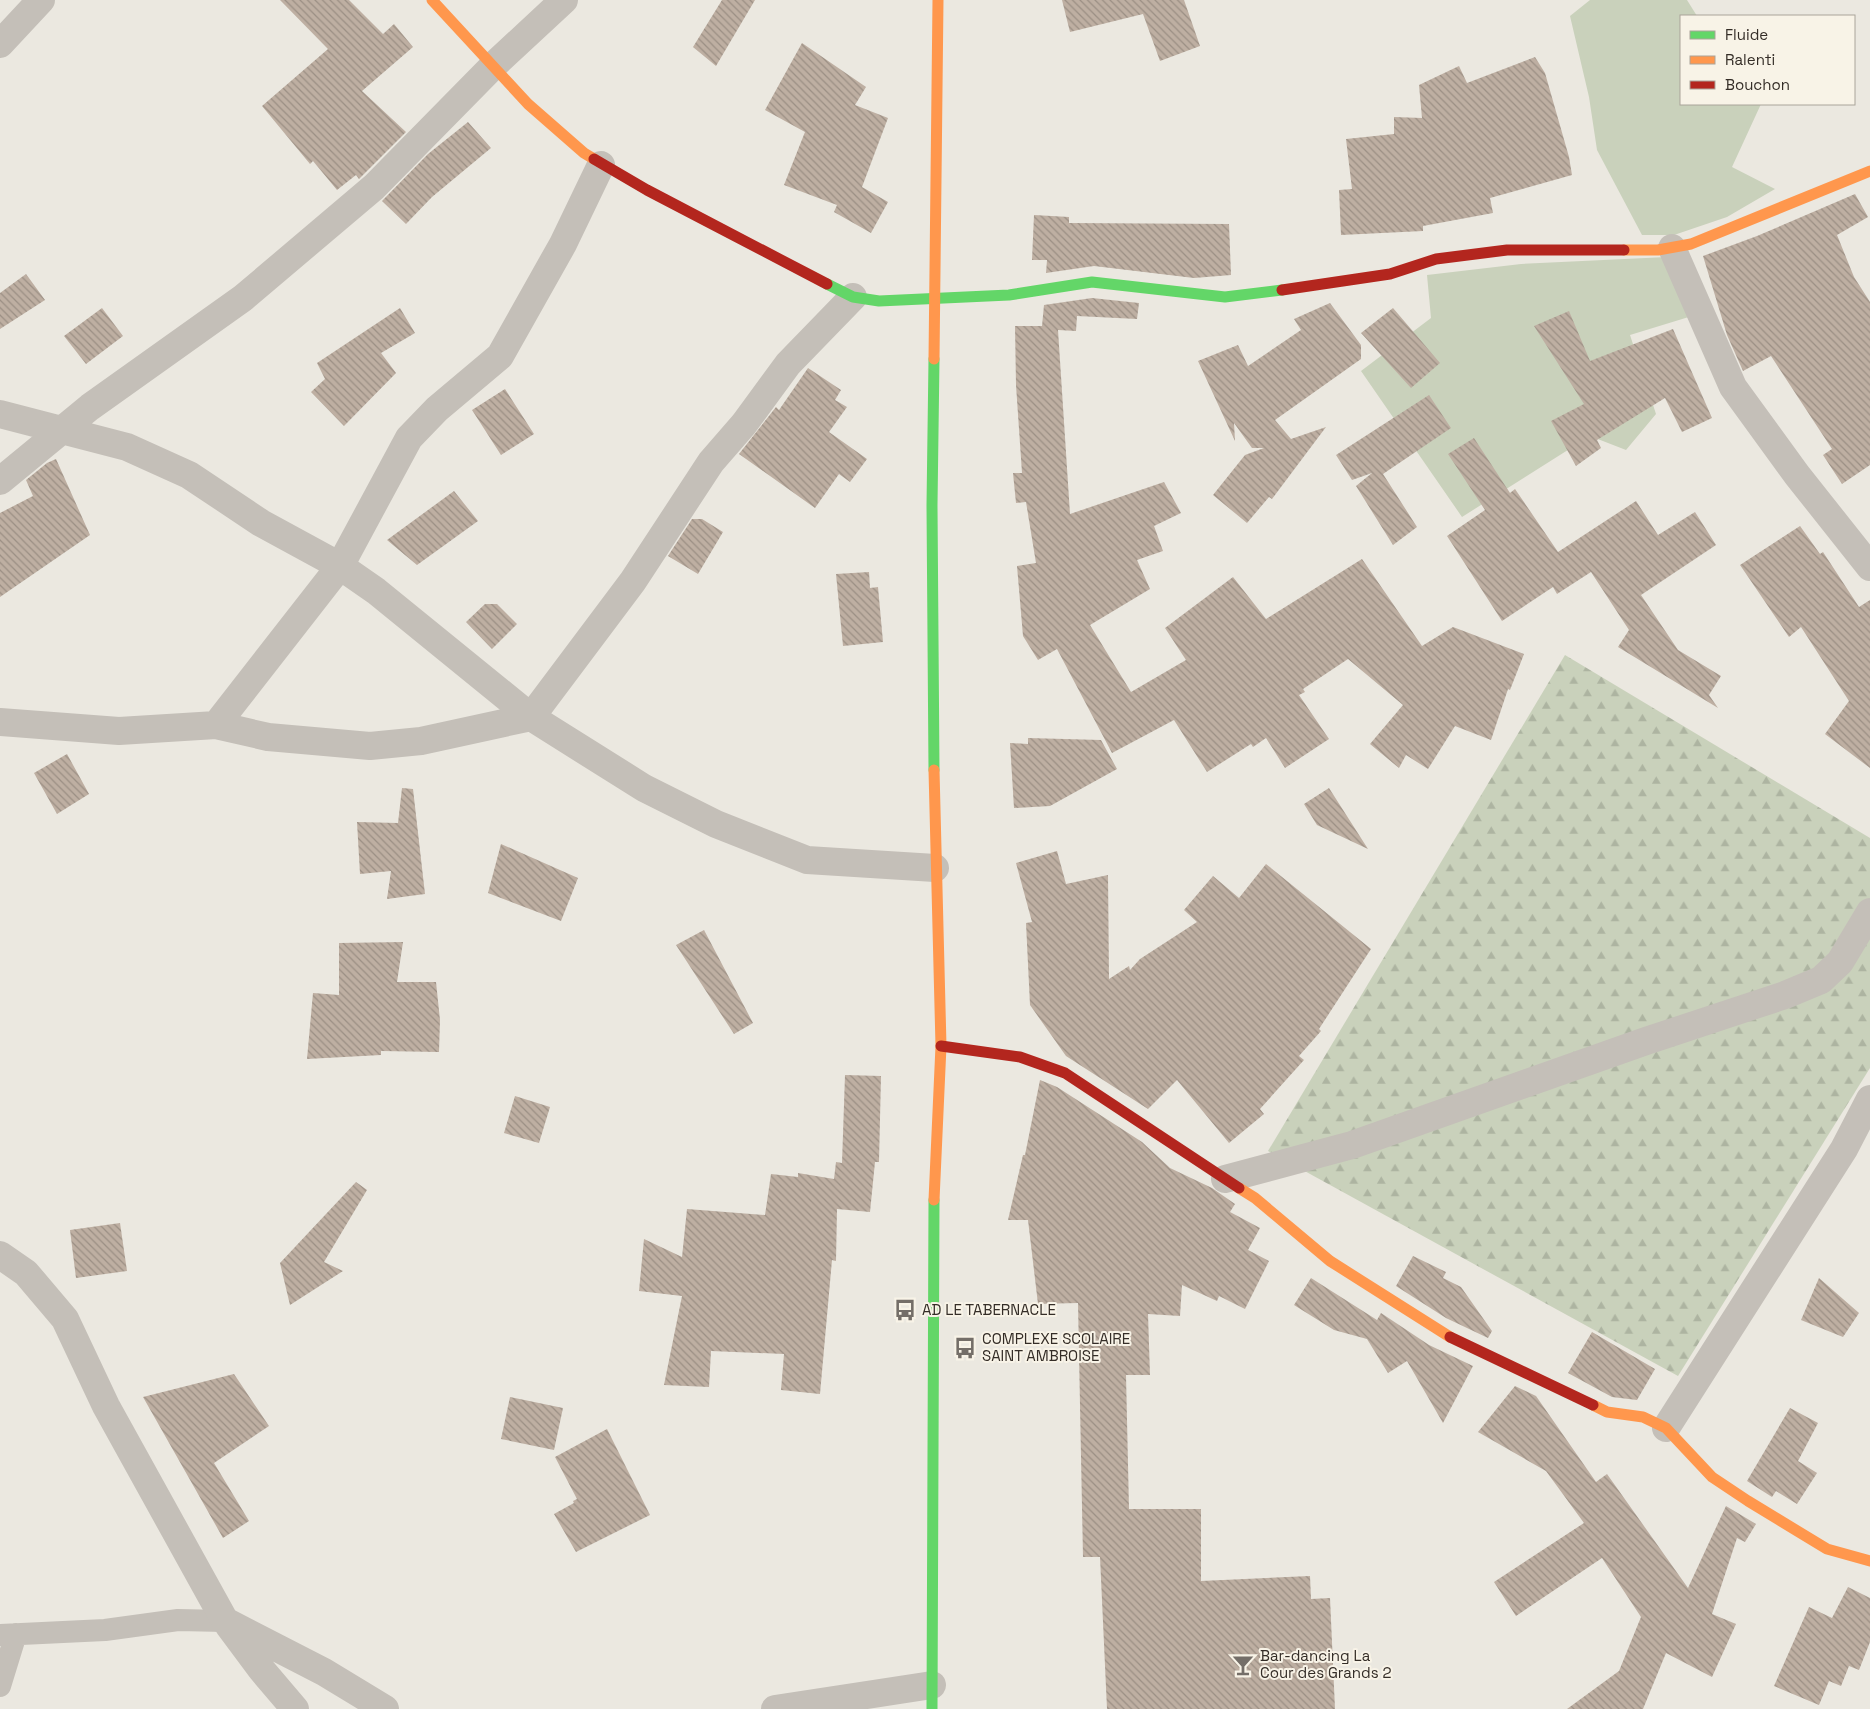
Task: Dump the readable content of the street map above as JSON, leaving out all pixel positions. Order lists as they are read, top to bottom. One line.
{"places":{"bus stop":["AD LE TABERNACLE","COMPLEXE SCOLAIRE SAINT AMBROISE"],"bar":["Bar-dancing La Cour des Grands 2"]},"legend":["Fluide","Ralenti","Bouchon"]}
